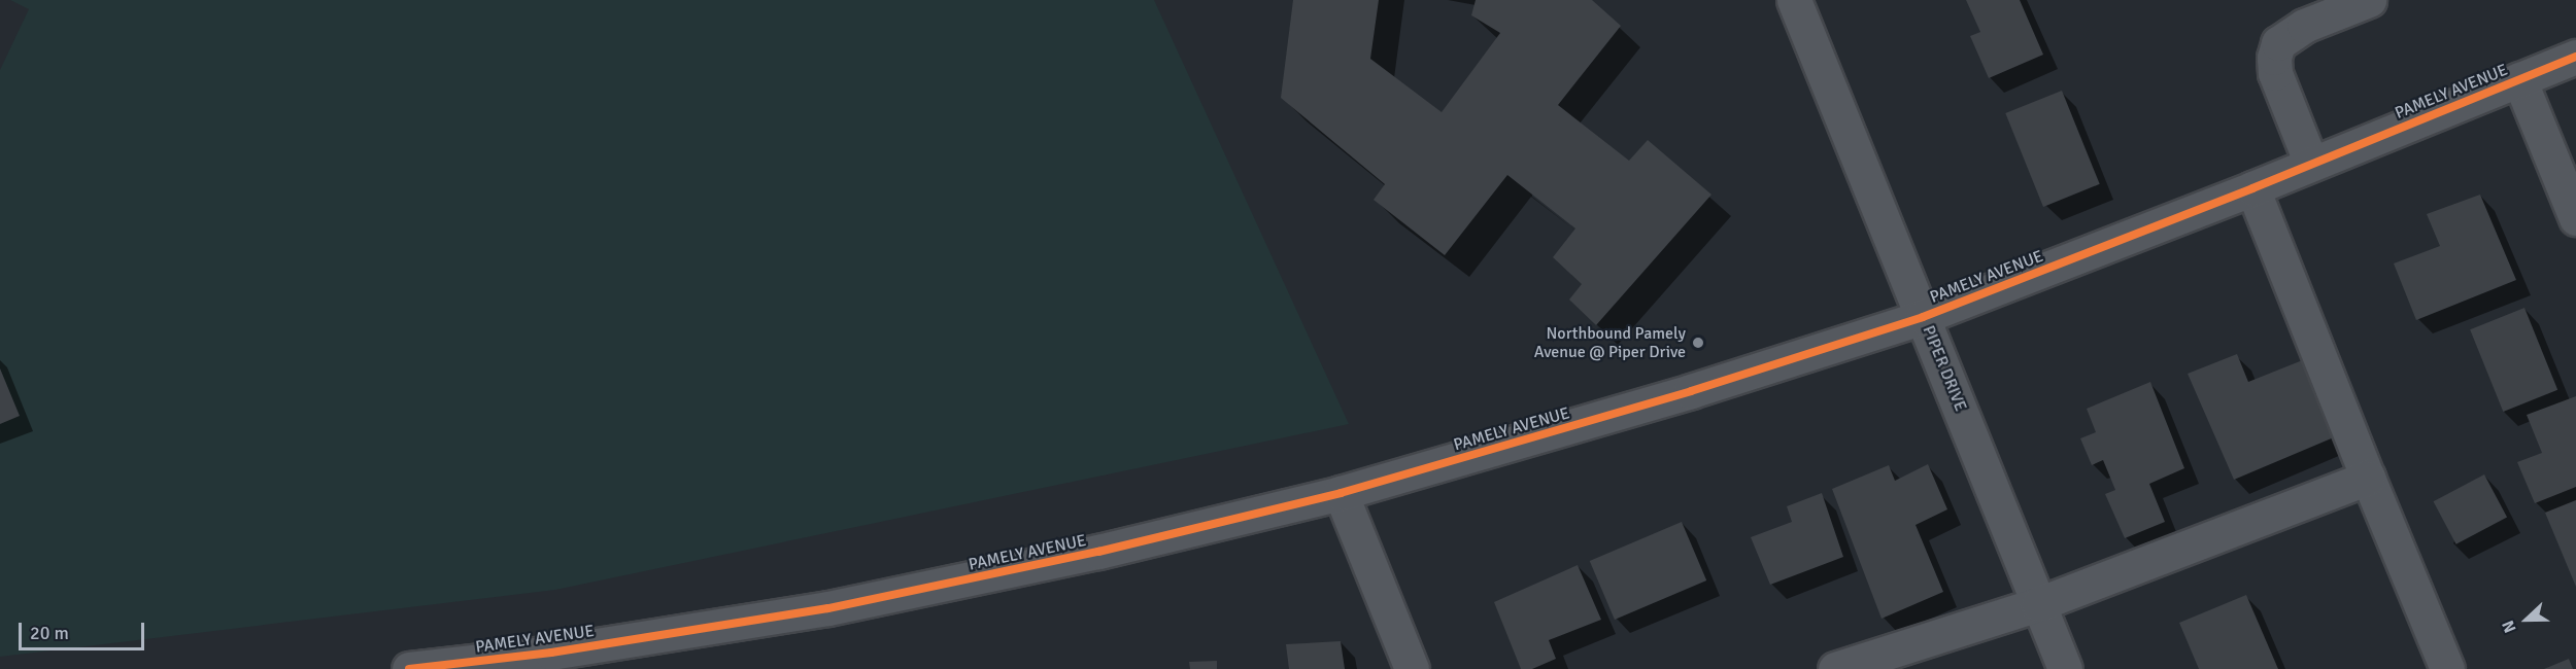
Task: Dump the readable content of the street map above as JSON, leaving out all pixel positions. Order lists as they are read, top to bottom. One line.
{"streets":{"street":["PAMELY AVENUE","PIPER DRIVE"]},"crossings":[["PAMELY AVENUE","PIPER DRIVE"]],"places":["Northbound Pamely Avenue @ Piper Drive"],"scale_bar":"20 m","north":"left"}
